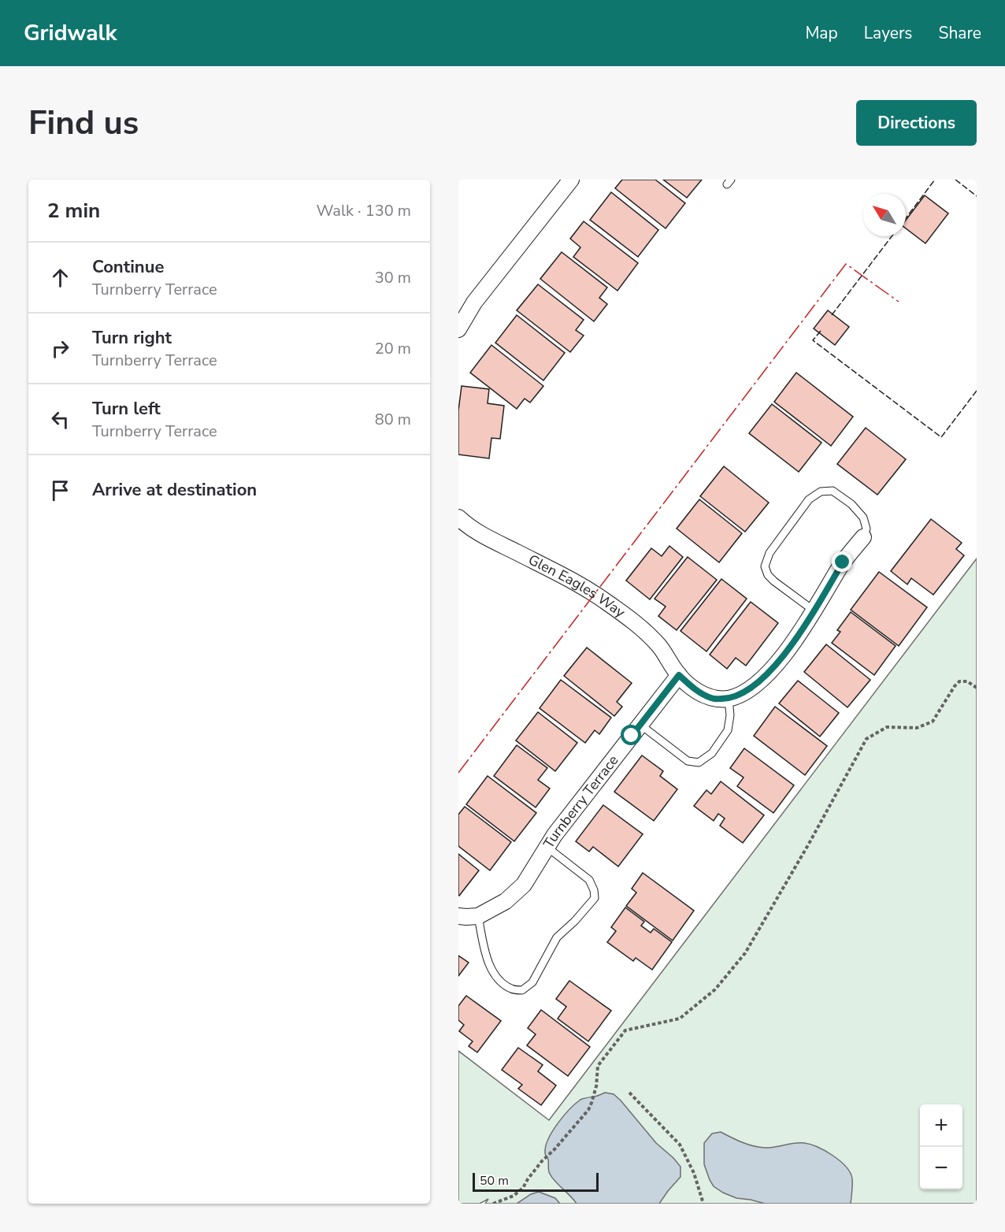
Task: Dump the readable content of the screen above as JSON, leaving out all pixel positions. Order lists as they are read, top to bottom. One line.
{"streets":{"street":["Glen Eagles Way","Turnberry Terrace"]},"crossings":[["Glen Eagles Way","Turnberry Terrace"]],"scale_bar":"50 m","north":"top left","page":{"header":"Gridwalk","nav":["Map","Layers","Share"],"buttons":"Directions","title":"Find us","heading":["2 min","Walk · 130 m"],"list":[["Continue","Turnberry Terrace","30 m"],["Turn right","Turnberry Terrace","20 m"],["Turn left","Turnberry Terrace","80 m"],"Arrive at destination"],"map_buttons":["+","−"],"scale":"50 m"}}
